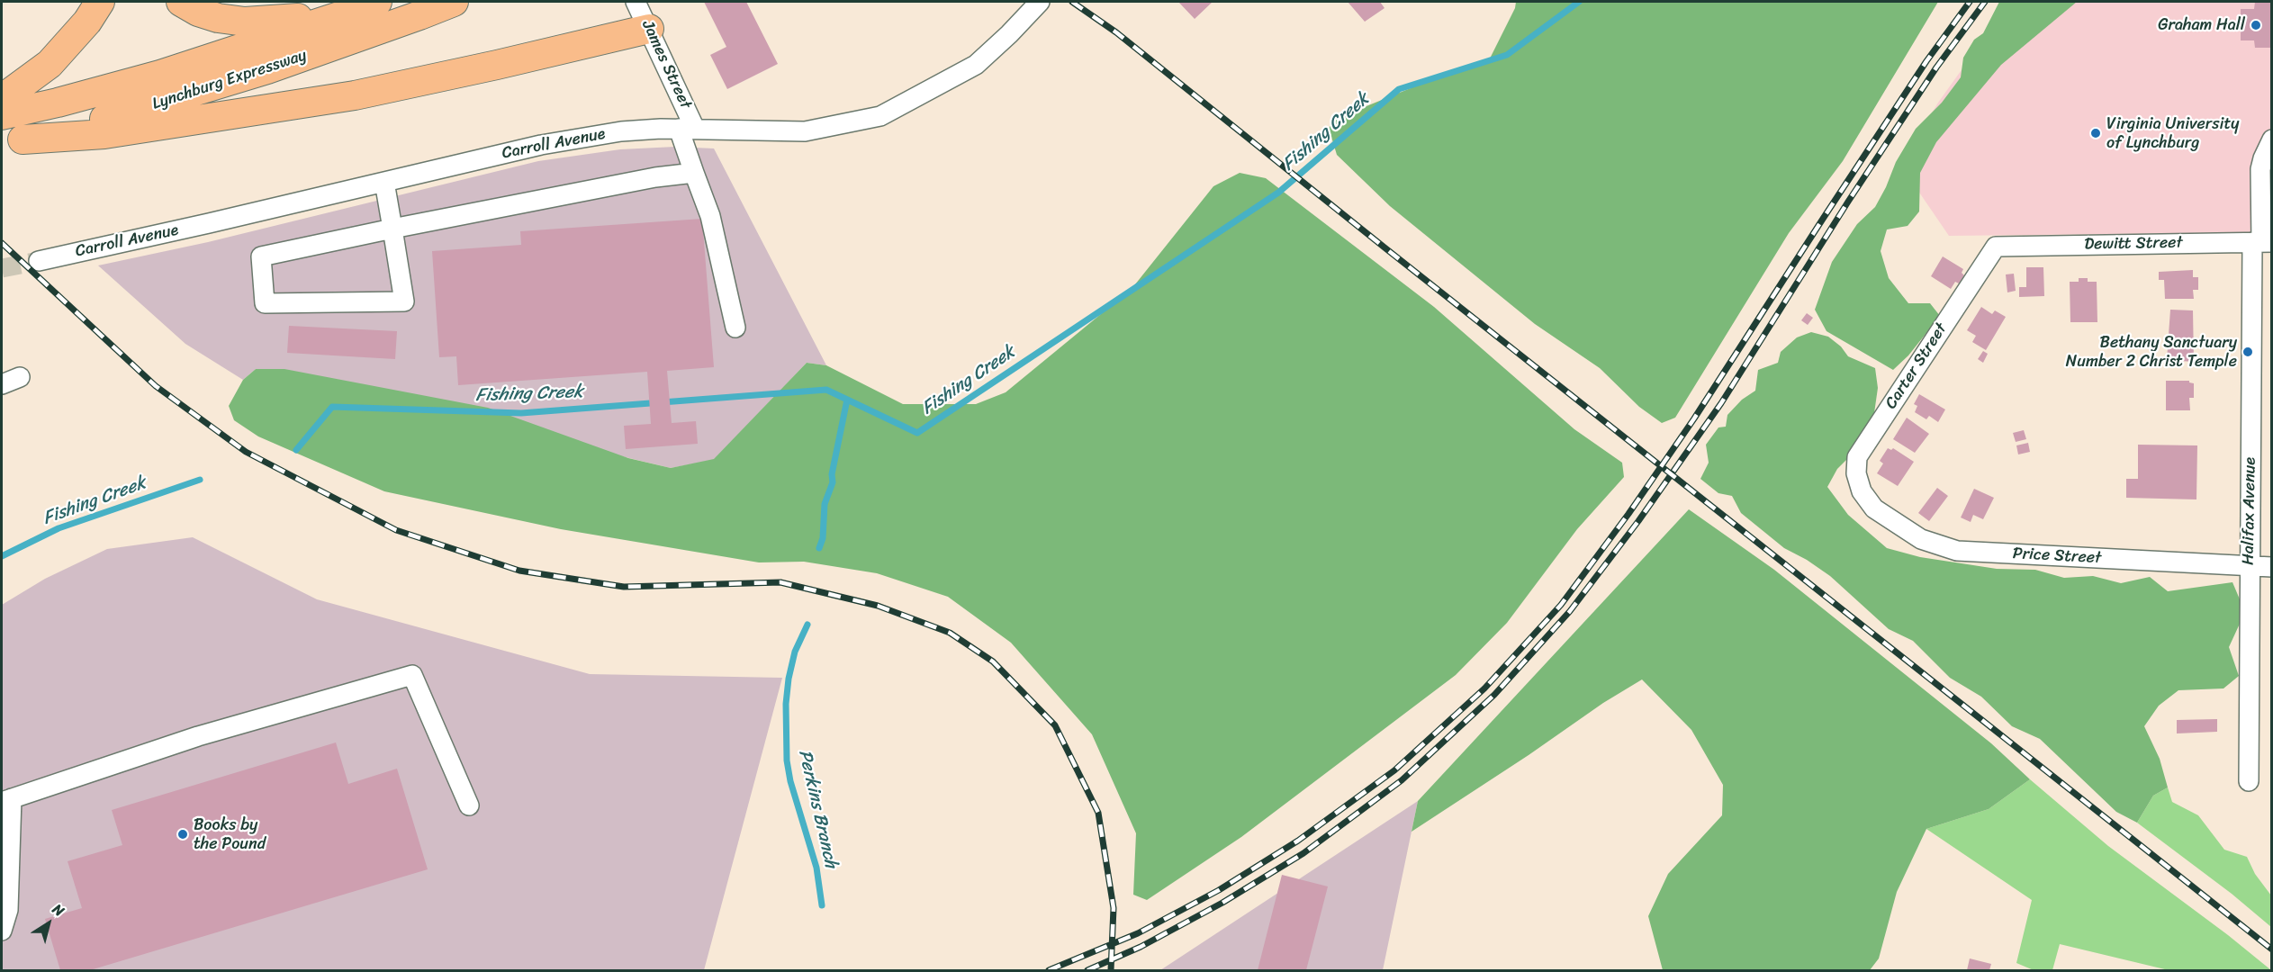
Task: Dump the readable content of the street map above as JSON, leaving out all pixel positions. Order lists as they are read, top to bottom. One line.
{"streets":{"highway":["Lynchburg Expressway"],"street":["James Street","Carroll Avenue","Dewitt Street","Carter Street","Halifax Avenue","Price Street"]},"crossings":[["James Street","Carroll Avenue"],["Dewitt Street","Carter Street"],["Dewitt Street","Halifax Avenue"],["Carter Street","Price Street"],["Halifax Avenue","Price Street"]],"water":["Fishing Creek","Perkins Branch"],"places":["Graham Hall","Virginia University of Lynchburg","Bethany Sanctuary Number 2 Christ Temple","Books by the Pound"],"north":"top right"}
